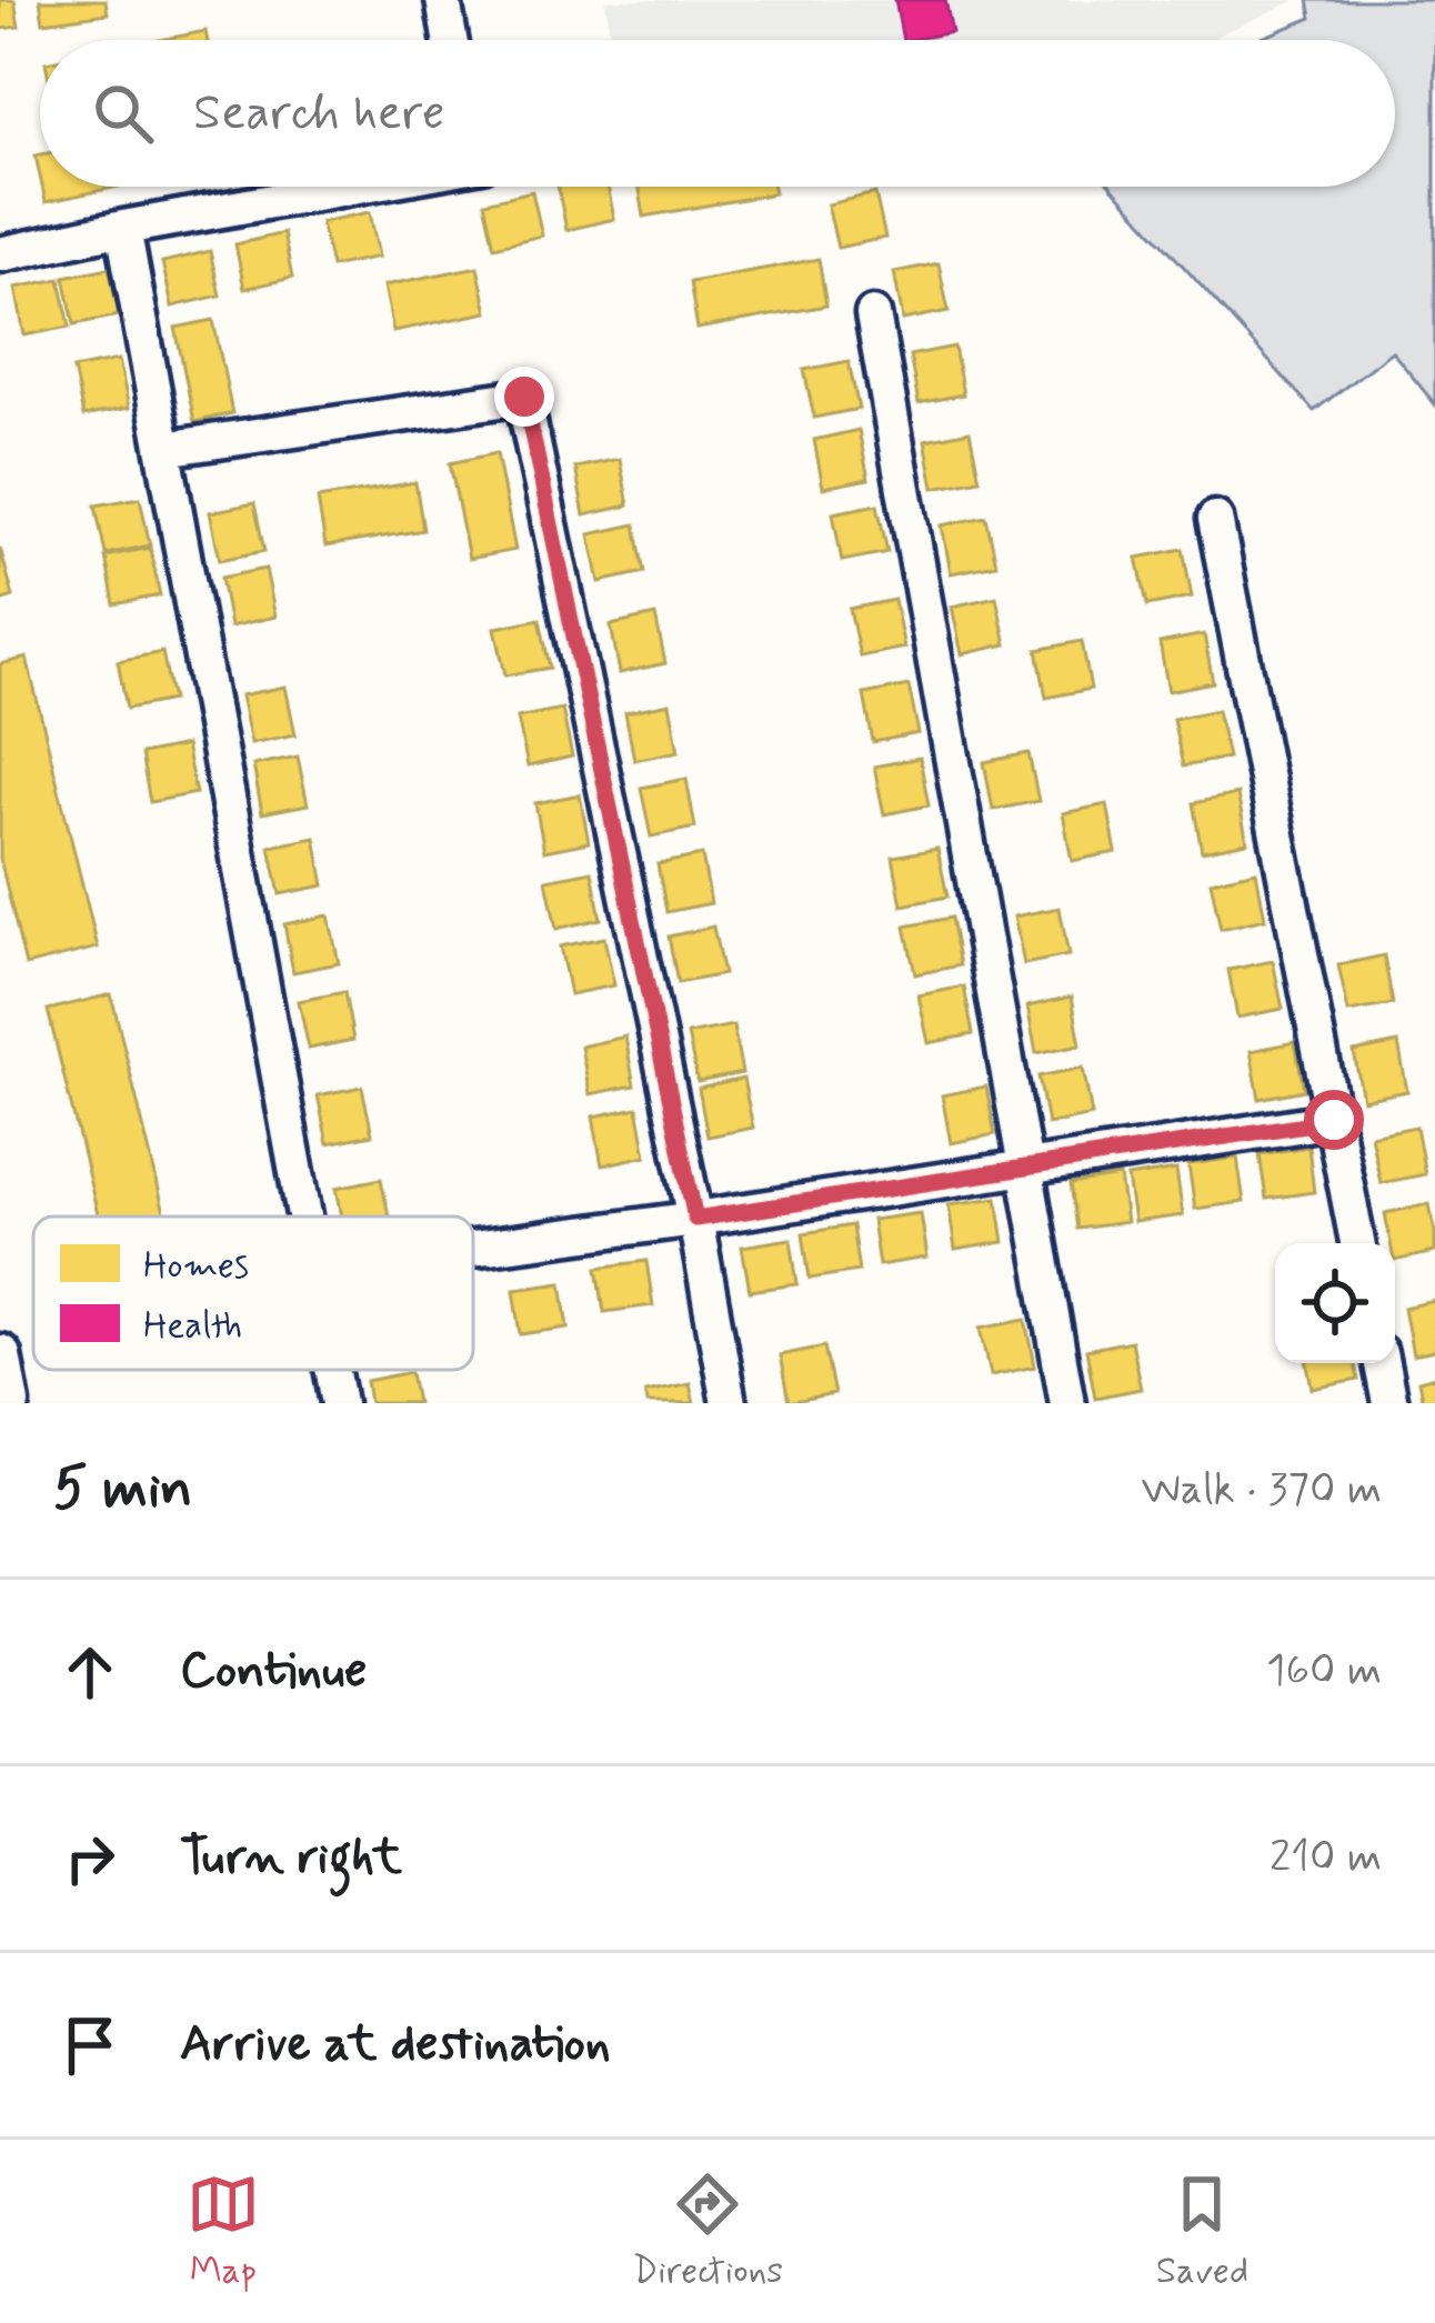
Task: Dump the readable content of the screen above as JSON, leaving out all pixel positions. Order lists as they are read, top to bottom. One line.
{"legend":["Homes","Health"],"page":{"search":"Search here","heading":["5 min","Walk · 370 m"],"list":[["Continue","160 m"],["Turn right","210 m"],"Arrive at destination"],"nav":["Map","Directions","Saved"]}}
